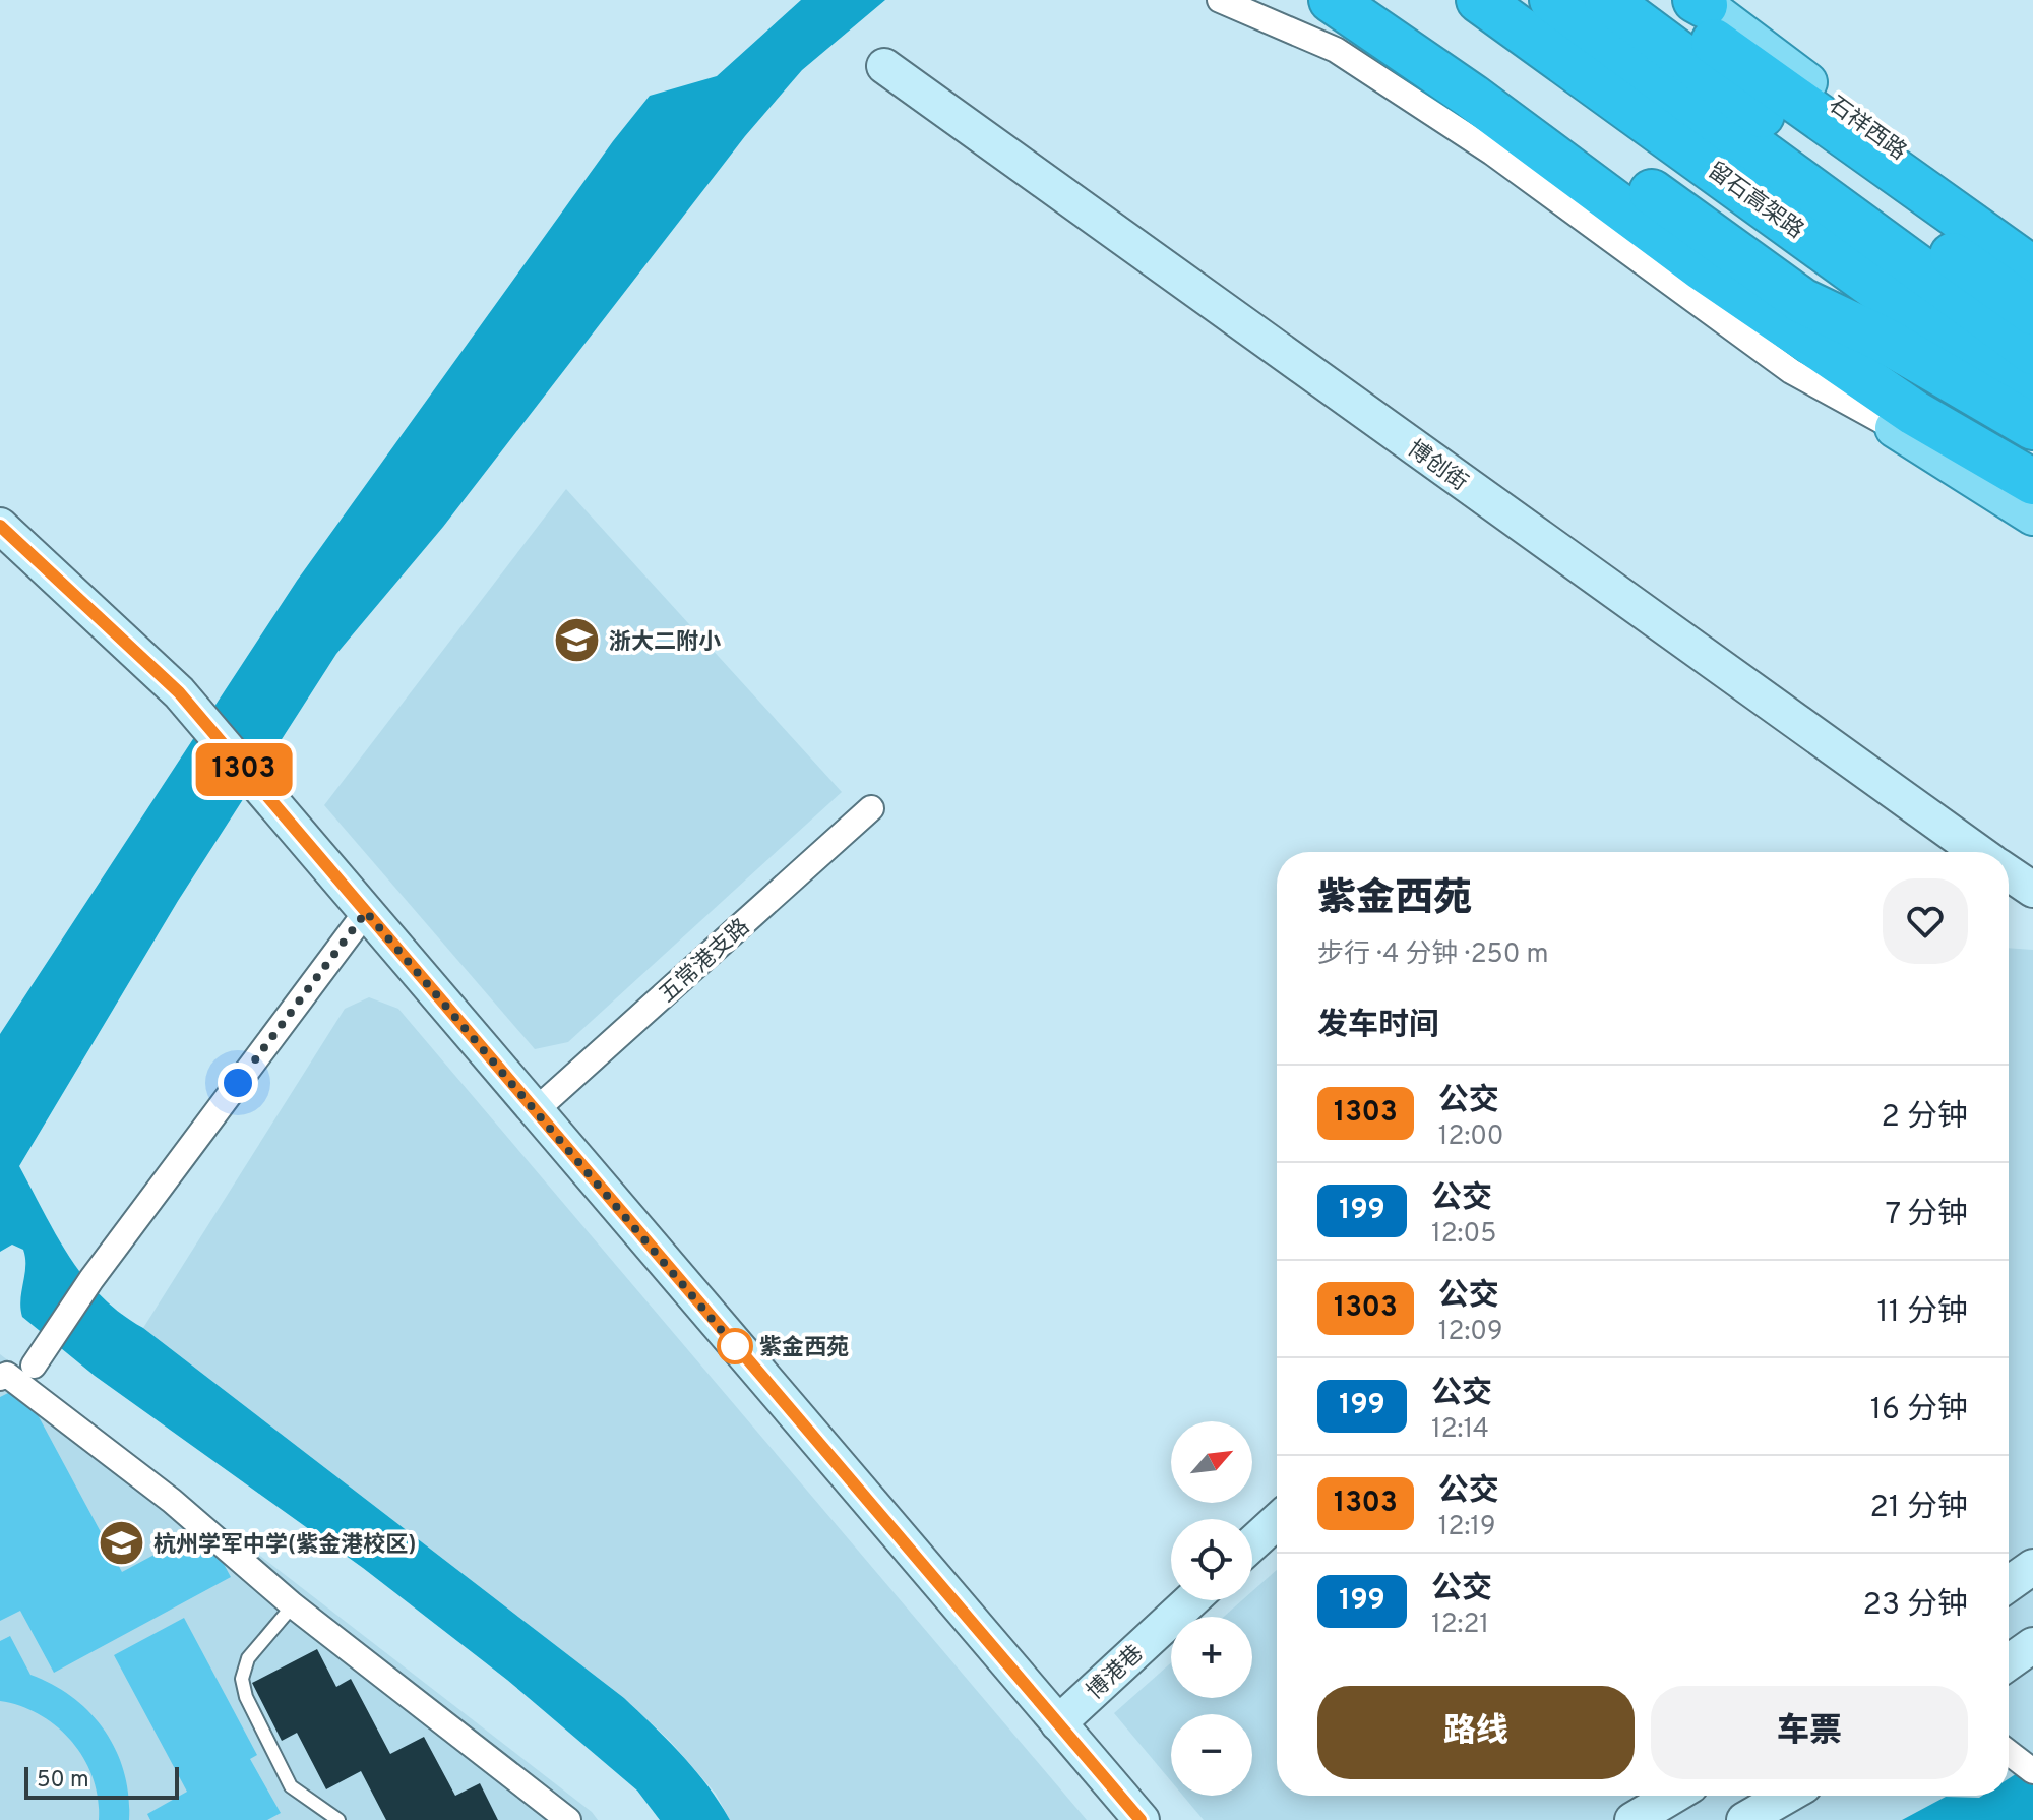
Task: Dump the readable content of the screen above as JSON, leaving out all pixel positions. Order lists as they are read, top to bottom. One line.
{"streets":{"highway":["留石高架路"],"main road":["石祥西路"],"street":["博创街","五常港支路","博港巷"]},"places":{"school or university":["浙大二附小","杭州学军中学(紫金港校区)"],"other":["紫金西苑"]},"lines":["bus line 1303"],"scale_bar":"50 m","north":"top right","page":{"on_map":"1303","heading":[["紫金西苑","步行 · 4 分钟 · 250 m"],"发车时间"],"list":[{"mark":"1303","name":"公交","note":"12:00","value":"2 分钟"},{"mark":"199","name":"公交","note":"12:05","value":"7 分钟"},{"mark":"1303","name":"公交","note":"12:09","value":"11 分钟"},{"mark":"199","name":"公交","note":"12:14","value":"16 分钟"},{"mark":"1303","name":"公交","note":"12:19","value":"21 分钟"},{"mark":"199","name":"公交","note":"12:21","value":"23 分钟"}],"map_buttons":["+","−"],"buttons":["路线","车票"],"scale":"50 m"}}
